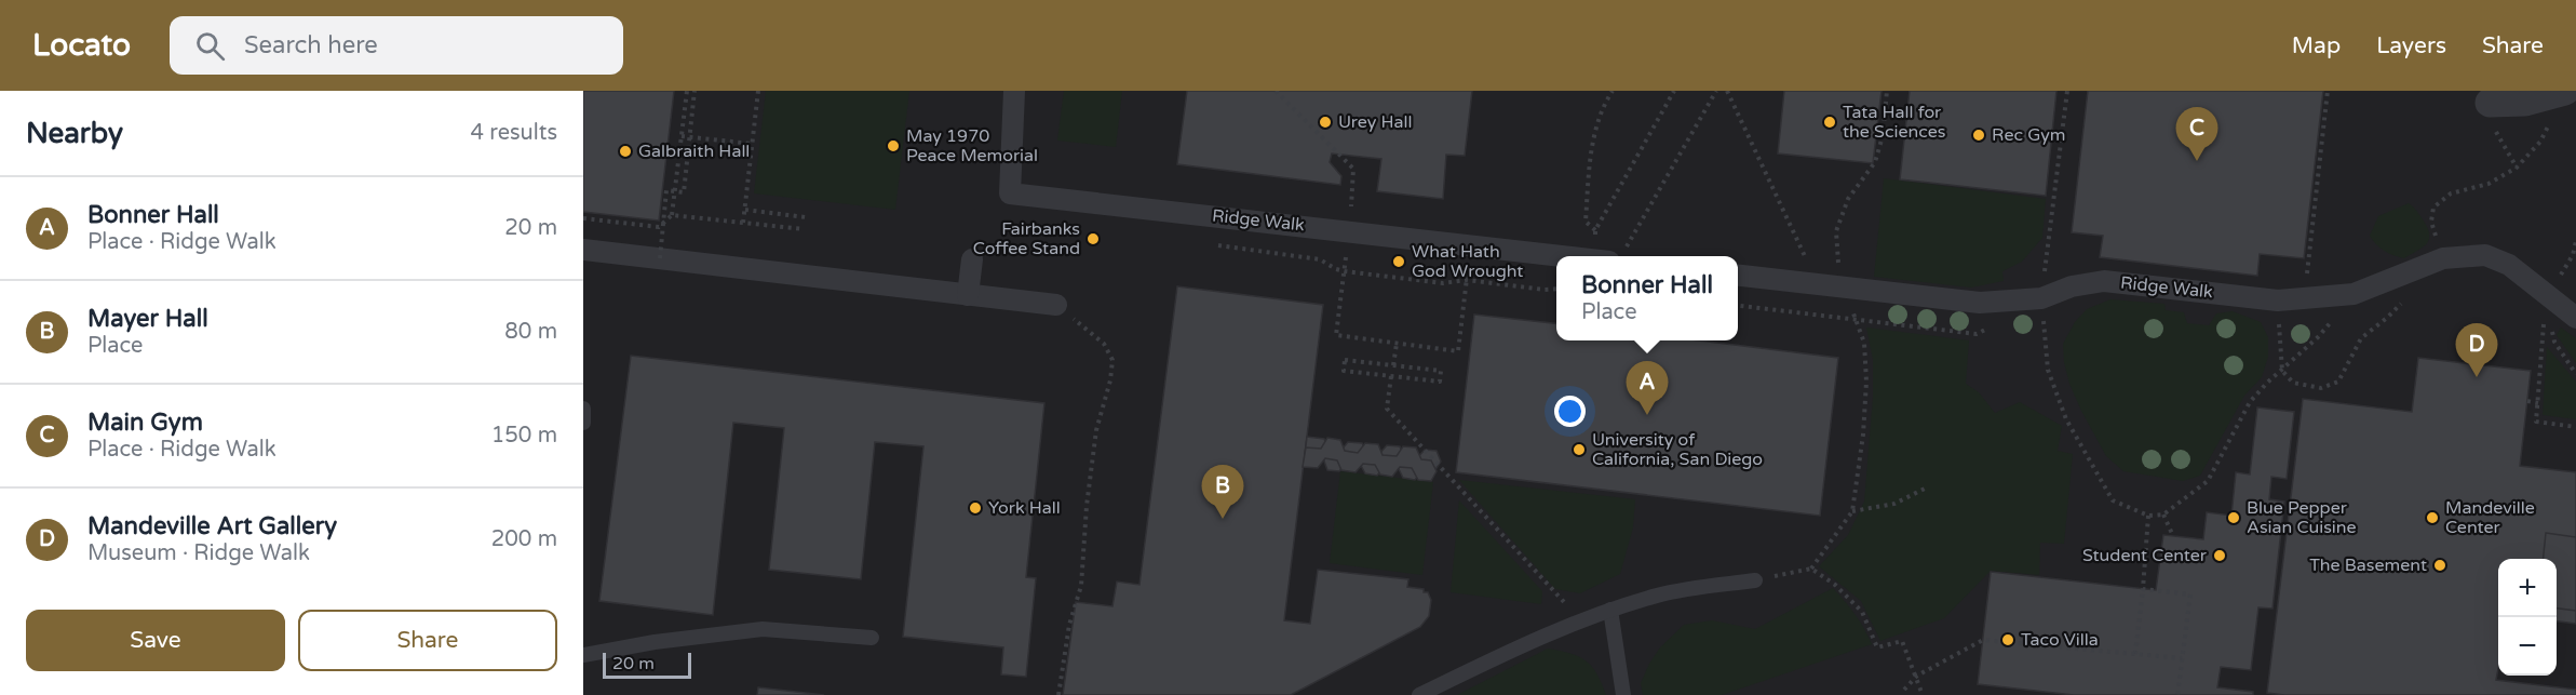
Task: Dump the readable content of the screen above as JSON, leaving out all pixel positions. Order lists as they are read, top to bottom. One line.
{"streets":{"street":["Ridge Walk"]},"places":["Urey Hall","Tata Hall for the Sciences","Rec Gym","May 1970 Peace Memorial","Galbraith Hall","Fairbanks Coffee Stand","What Hath God Wrought","University of California, San Diego","York Hall","Blue Pepper Asian Cuisine","Mandeville Center","Student Center","The Basement","Taco Villa"],"scale_bar":"20 m","page":{"header":"Locato","search":"Search here","nav":["Map","Layers","Share"],"heading":["Nearby","4 results"],"pins":["C","D","A","B"],"list":[{"mark":"A","name":"Bonner Hall","note":"Place · Ridge Walk","value":"20 m"},{"mark":"B","name":"Mayer Hall","note":"Place","value":"80 m"},{"mark":"C","name":"Main Gym","note":"Place · Ridge Walk","value":"150 m"},{"mark":"D","name":"Mandeville Art Gallery","note":"Museum · Ridge Walk","value":"200 m"}],"popup":["Bonner Hall","Place"],"map_buttons":["+","−"],"buttons":["Save","Share"],"scale":"20 m"}}
